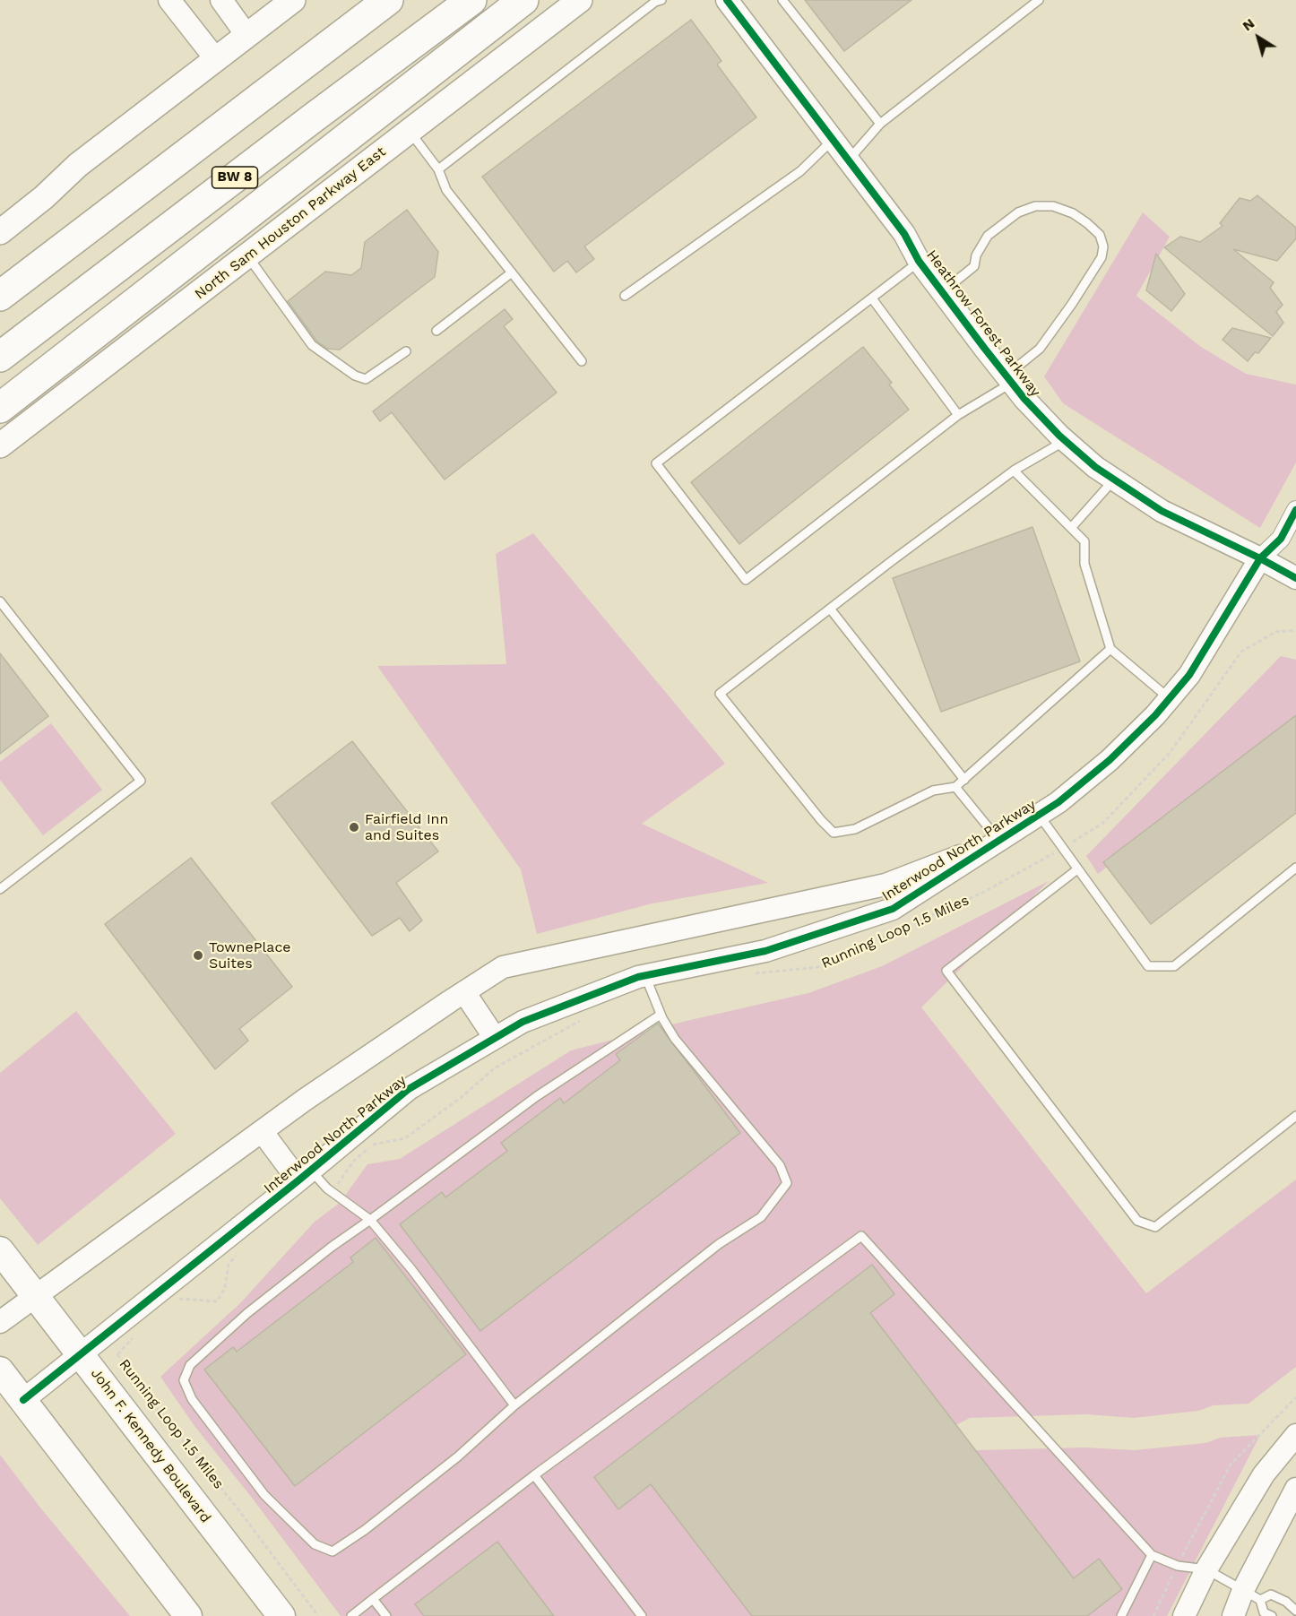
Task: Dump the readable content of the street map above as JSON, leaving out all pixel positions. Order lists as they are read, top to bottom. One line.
{"streets":{"highway":["BW 8"],"main road":["North Sam Houston Parkway East","John F. Kennedy Boulevard"],"street":["Heathrow Forest Parkway","Interwood North Parkway"],"path":["Running Loop 1.5 Miles"]},"crossings":[["Heathrow Forest Parkway","Interwood North Parkway"],["Interwood North Parkway","John F. Kennedy Boulevard"]],"places":["Fairfield Inn and Suites","TownePlace Suites"],"north":"top left"}
